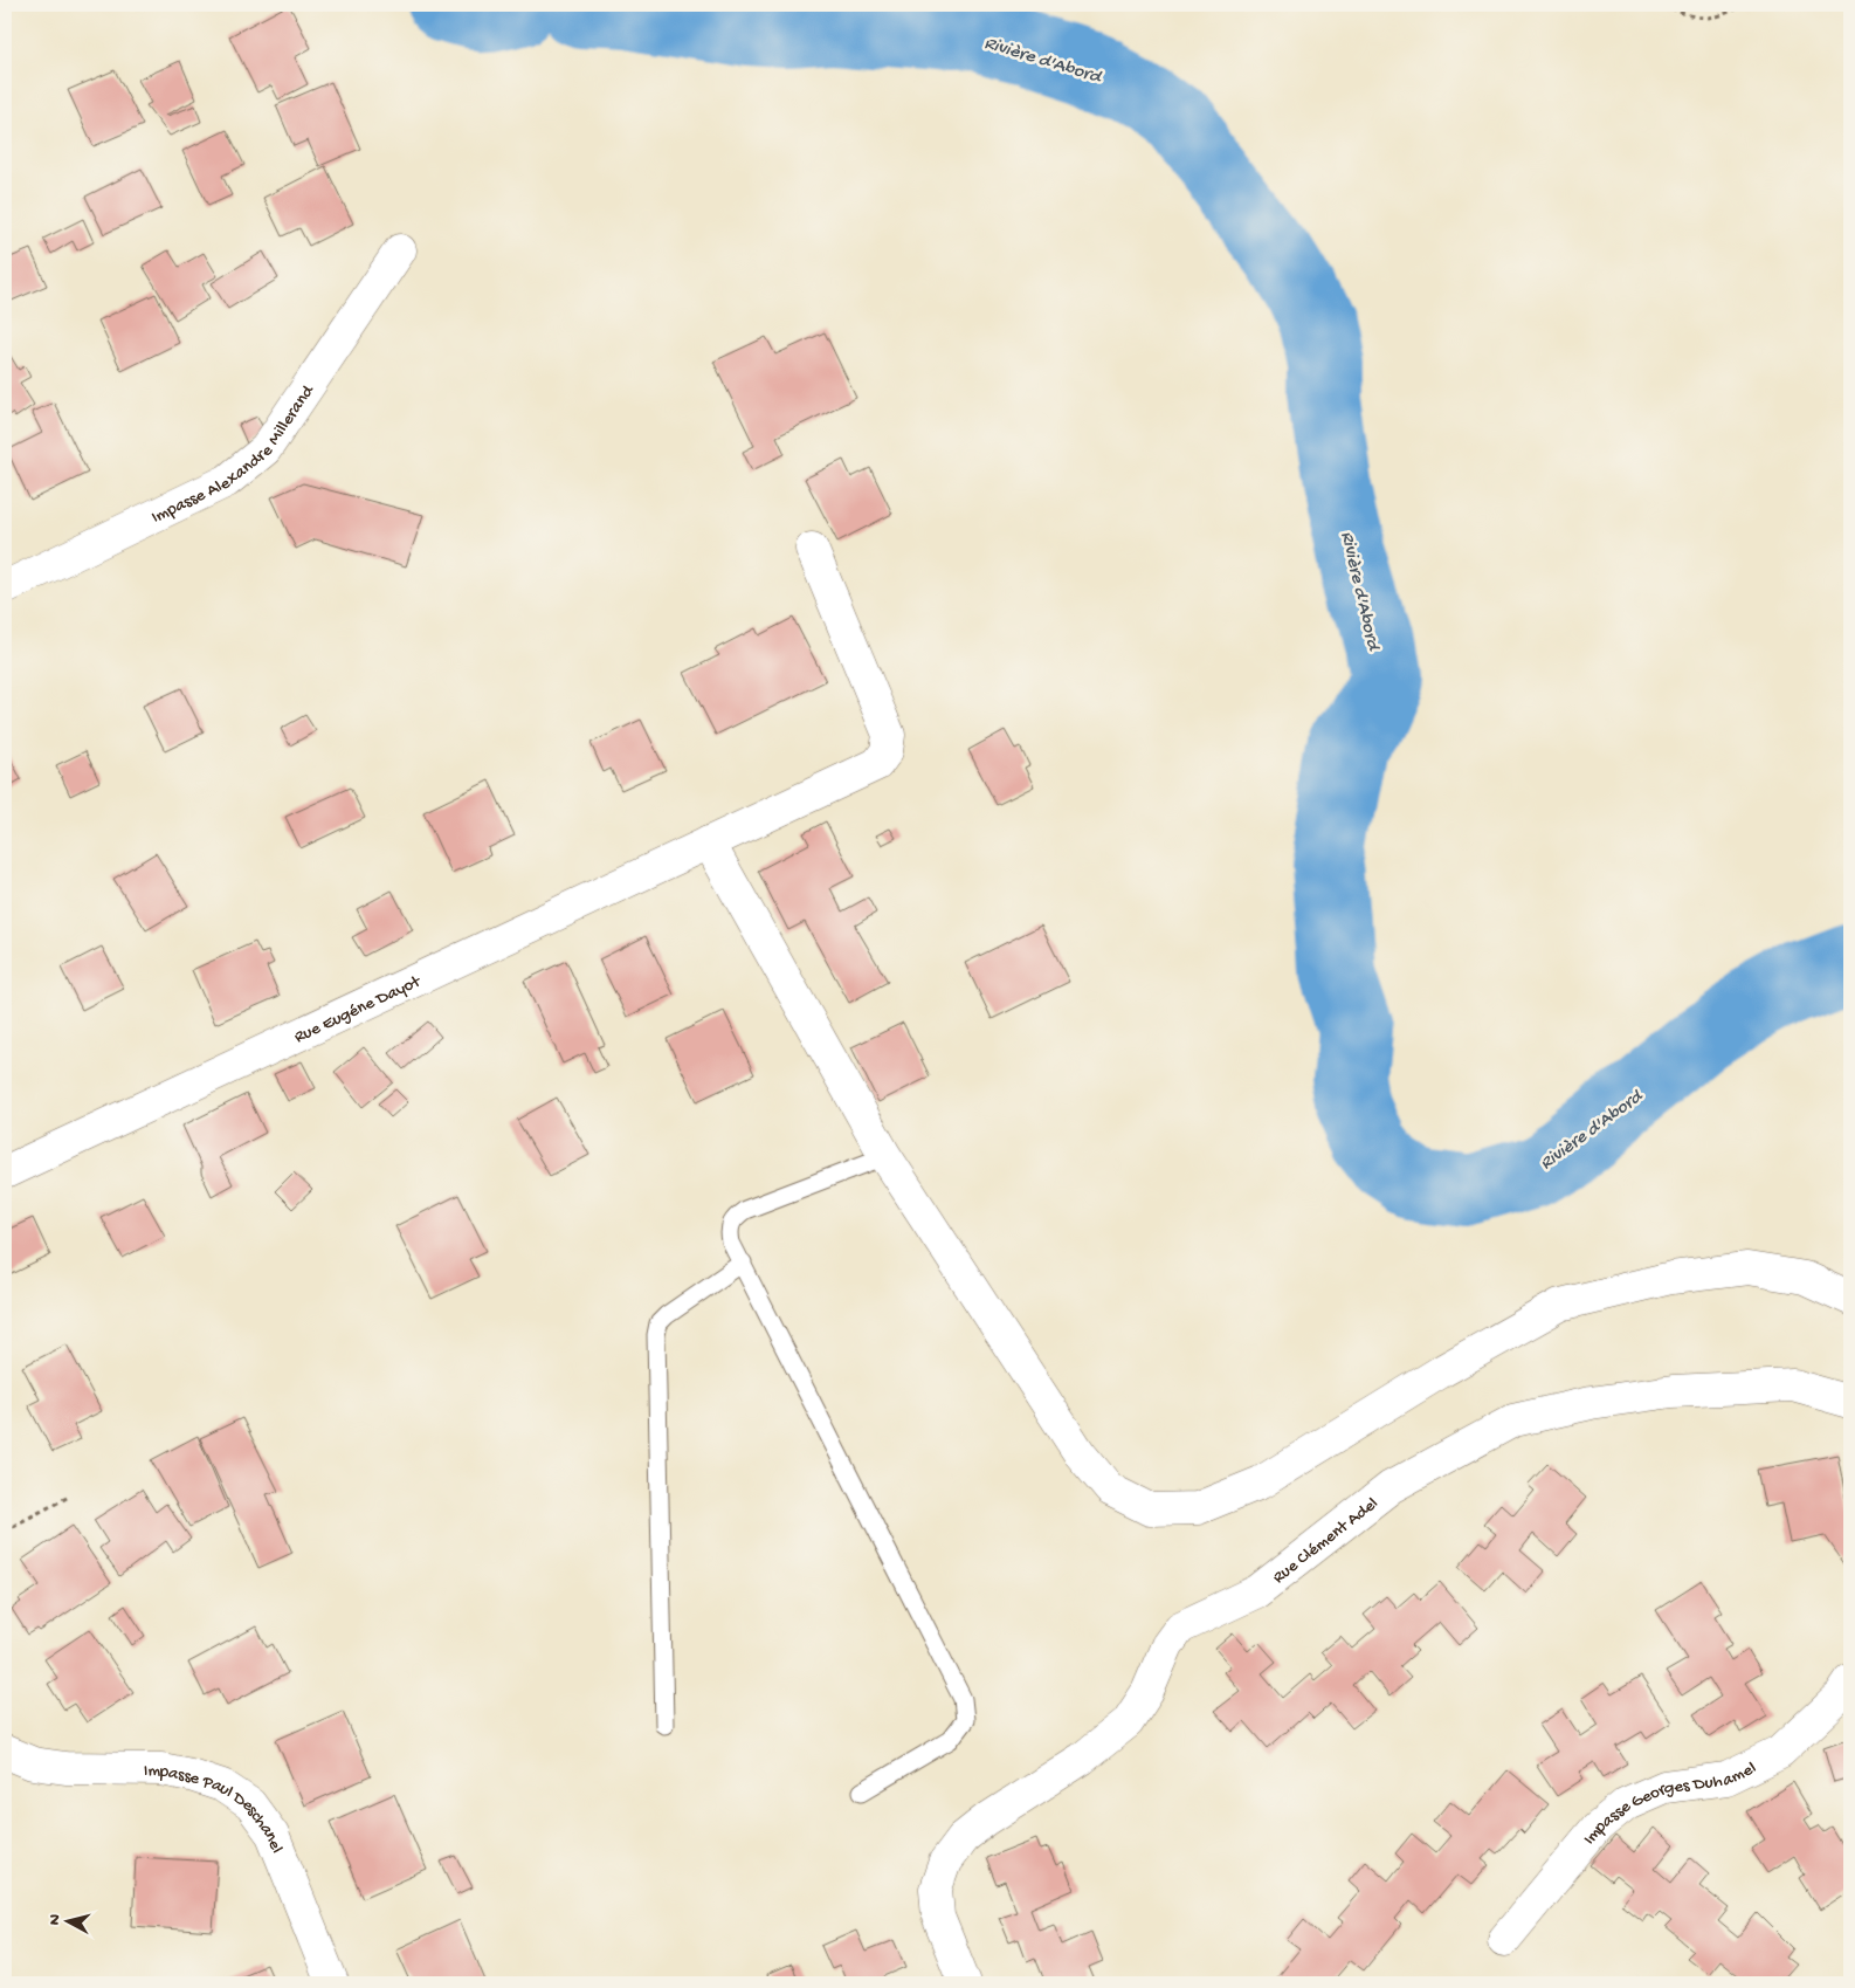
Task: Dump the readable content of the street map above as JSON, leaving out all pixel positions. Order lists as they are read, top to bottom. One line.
{"streets":{"street":["Impasse Alexandre Millerand","Rue Eugéne Dayot","Rue Clément Adel","Impasse Georges Duhamel","Impasse Paul Deschanel"]},"water":["Rivière d'Abord"],"north":"left"}
